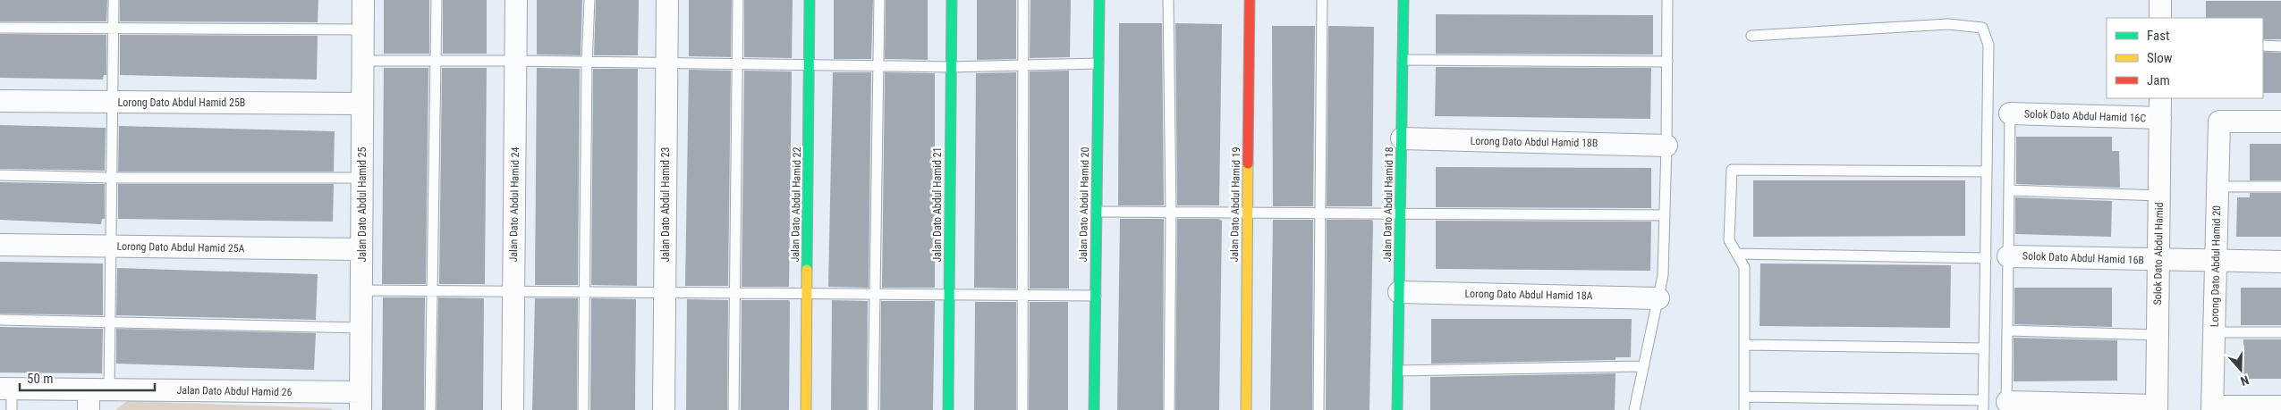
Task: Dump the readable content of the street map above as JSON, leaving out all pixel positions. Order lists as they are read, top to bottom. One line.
{"streets":{"street":["Lorong Dato Abdul Hamid 25B","Solok Dato Abdul Hamid 16C","Lorong Dato Abdul Hamid 18B","Jalan Dato Abdul Hamid 25","Jalan Dato Abdul Hamid 24","Jalan Dato Abdul Hamid 23","Jalan Dato Abdul Hamid 22","Jalan Dato Abdul Hamid 21","Jalan Dato Abdul Hamid 20","Jalan Dato Abdul Hamid 19","Jalan Dato Abdul Hamid 18","Lorong Dato Abdul Hamid 25A","Solok Dato Abdul Hamid","Solok Dato Abdul Hamid 16B","Lorong Dato Abdul Hamid 20","Lorong Dato Abdul Hamid 18A","Jalan Dato Abdul Hamid 26"]},"crossings":[["Lorong Dato Abdul Hamid 25B","Jalan Dato Abdul Hamid 25"],["Solok Dato Abdul Hamid 16C","Solok Dato Abdul Hamid"],["Lorong Dato Abdul Hamid 18B","Jalan Dato Abdul Hamid 18"],["Jalan Dato Abdul Hamid 25","Lorong Dato Abdul Hamid 25A"],["Jalan Dato Abdul Hamid 25","Jalan Dato Abdul Hamid 26"],["Jalan Dato Abdul Hamid 18","Lorong Dato Abdul Hamid 18A"],["Solok Dato Abdul Hamid","Solok Dato Abdul Hamid 16B"],["Solok Dato Abdul Hamid 16B","Lorong Dato Abdul Hamid 20"]],"legend":["Fast","Slow","Jam"],"scale_bar":"50 m","north":"bottom"}
